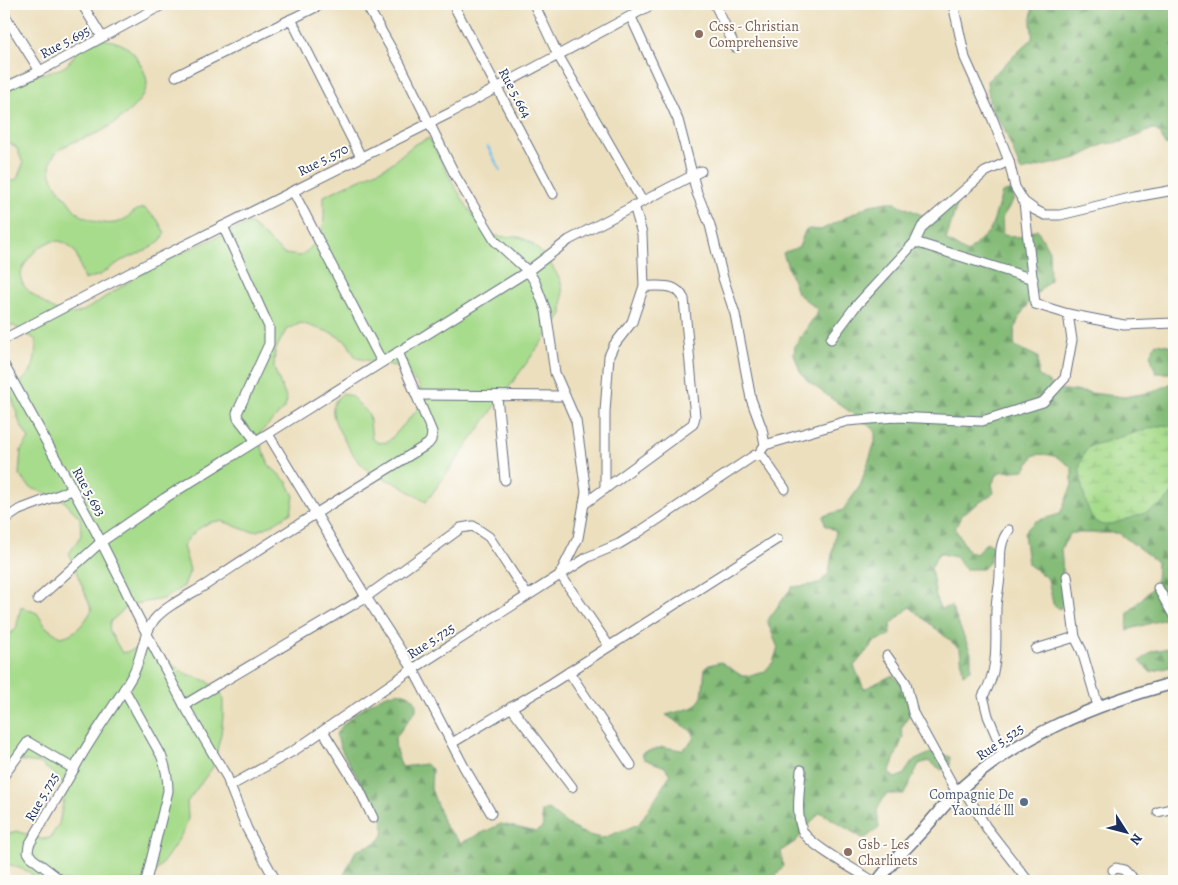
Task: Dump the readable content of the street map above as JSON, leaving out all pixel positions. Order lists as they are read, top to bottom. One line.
{"streets":{"street":["Rue 5.695","Rue 5.664","Rue 5.570","Rue 5.693","Rue 5.725","Rue 5.525"]},"crossings":[["Rue 5.664","Rue 5.570"],["Rue 5.693","Rue 5.725"]],"places":["Ccss - Christian Comprehensive","Compagnie De Yaoundé lll","Gsb - Les Charlinets"],"north":"bottom right"}
